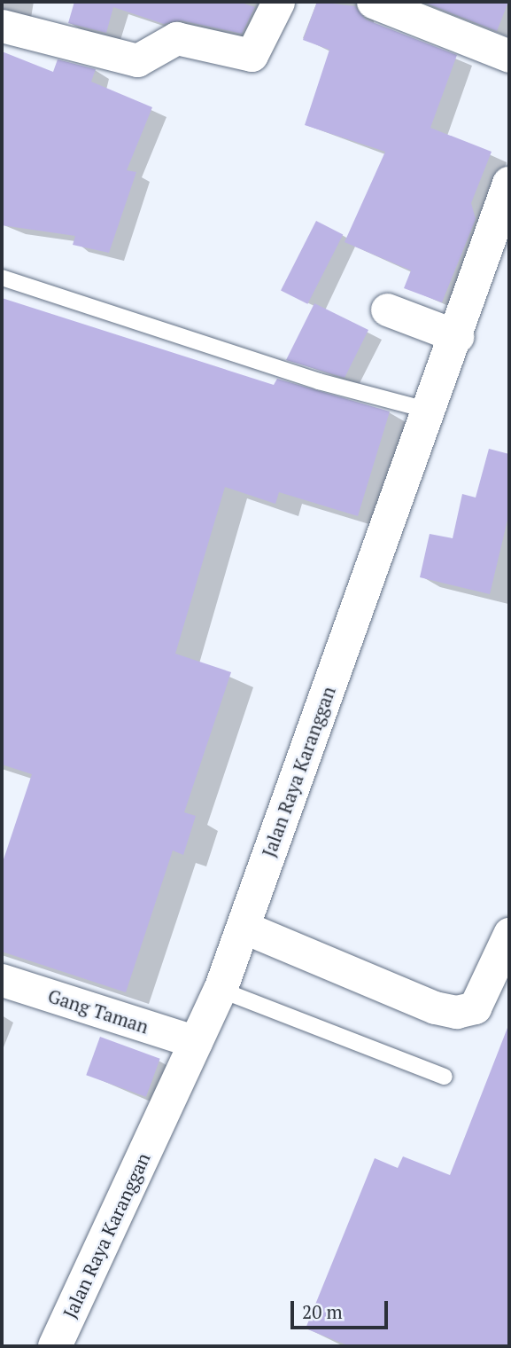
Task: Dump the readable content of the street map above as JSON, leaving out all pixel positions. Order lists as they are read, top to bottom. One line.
{"streets":{"street":["Jalan Raya Karanggan","Gang Taman"]},"crossings":[["Jalan Raya Karanggan","Gang Taman"]],"scale_bar":"20 m"}
